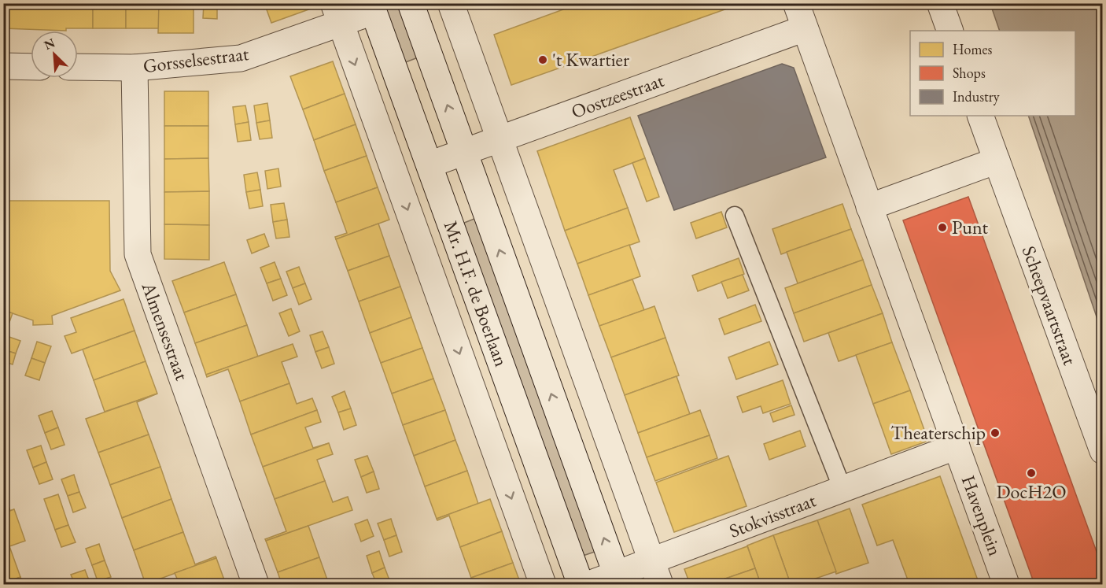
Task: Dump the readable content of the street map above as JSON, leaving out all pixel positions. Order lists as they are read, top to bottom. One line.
{"streets":{"street":["Gorsselsestraat","Oostzeestraat","Mr. H.F. de Boerlaan","Scheepvaartstraat","Almensestraat","Stokvisstraat","Havenplein"]},"crossings":[["Gorsselsestraat","Mr. H.F. de Boerlaan"],["Gorsselsestraat","Almensestraat"],["Oostzeestraat","Mr. H.F. de Boerlaan"],["Mr. H.F. de Boerlaan","Stokvisstraat"],["Stokvisstraat","Havenplein"]],"places":["'t Kwartier","Punt","Theaterschip","DocH2O"],"legend":["Homes","Shops","Industry"],"north":"top left"}
